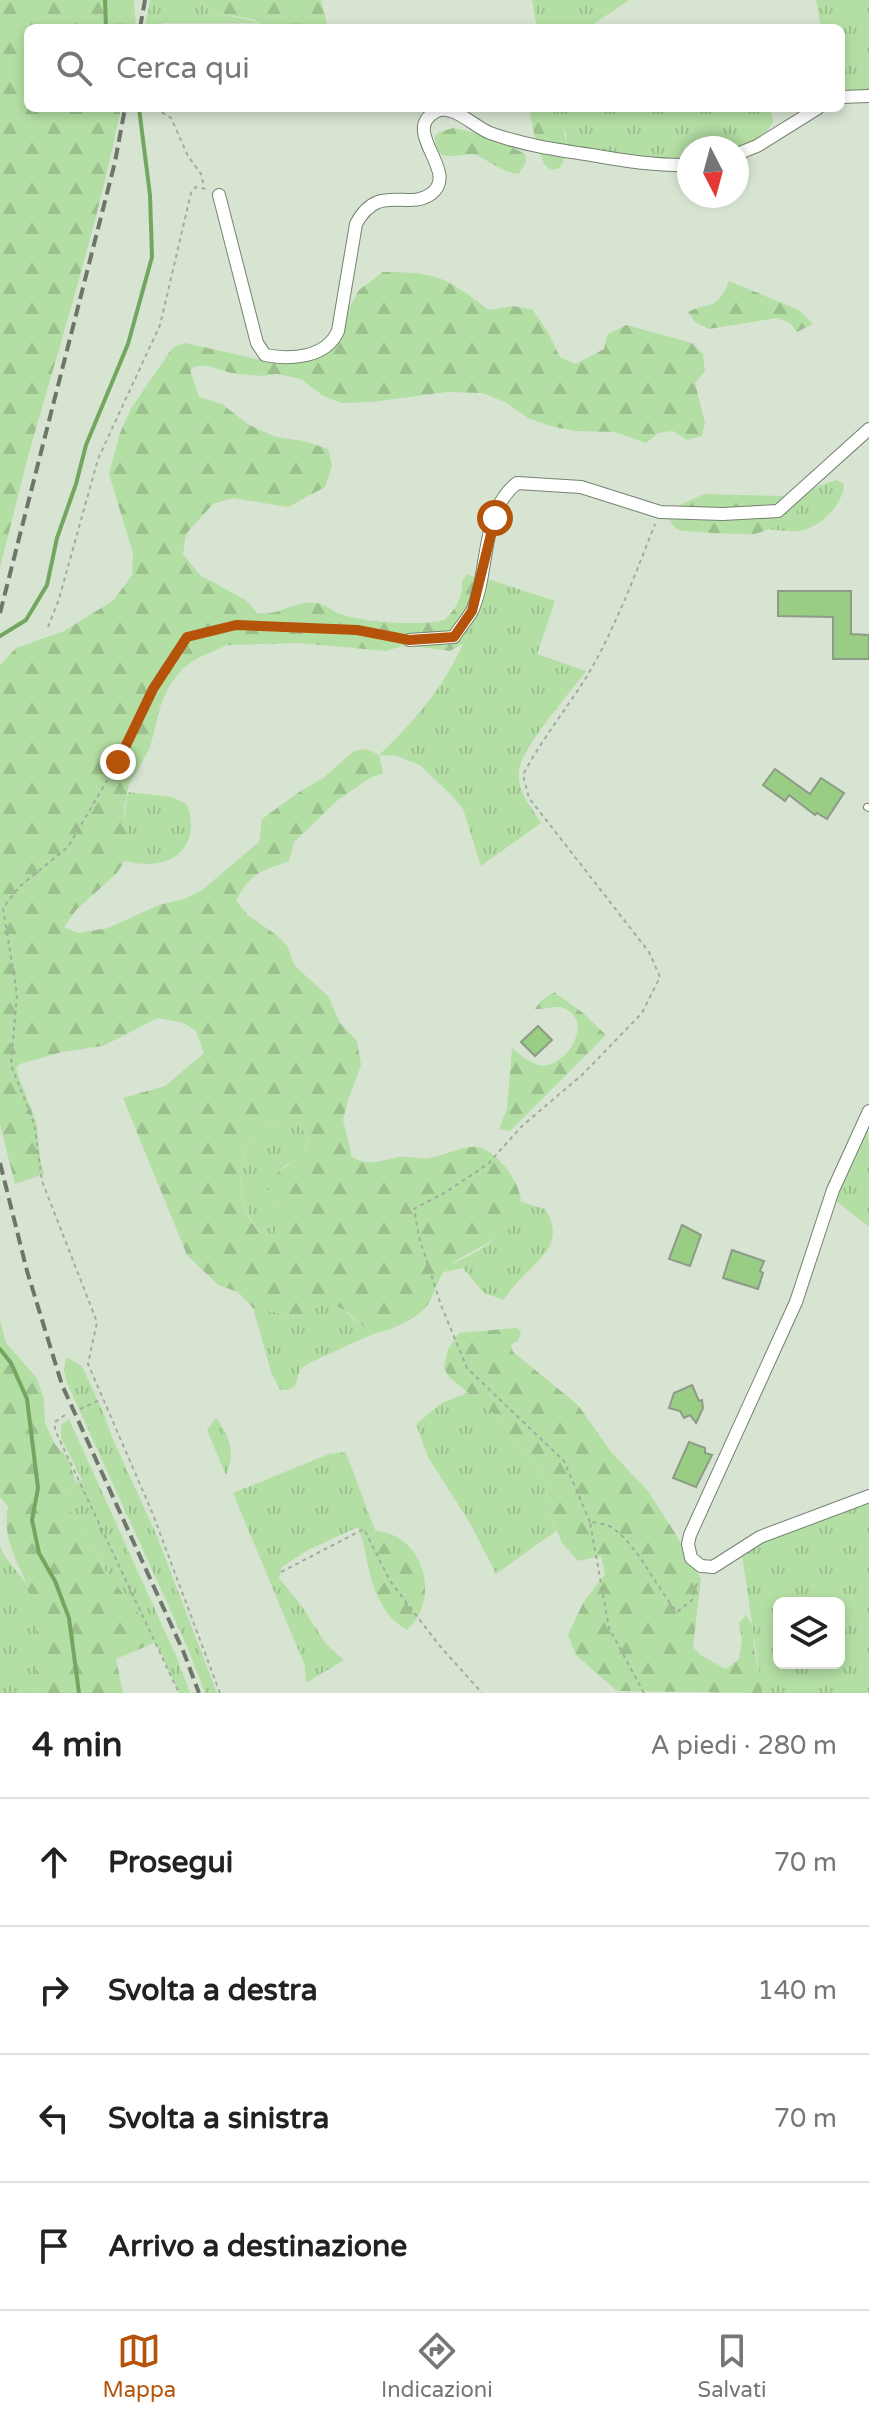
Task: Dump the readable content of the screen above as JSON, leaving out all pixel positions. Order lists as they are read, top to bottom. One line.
{"north":"bottom","page":{"search":"Cerca qui","heading":["4 min","A piedi · 280 m"],"list":[["Prosegui","70 m"],["Svolta a destra","140 m"],["Svolta a sinistra","70 m"],"Arrivo a destinazione"],"nav":["Mappa","Indicazioni","Salvati"]}}
